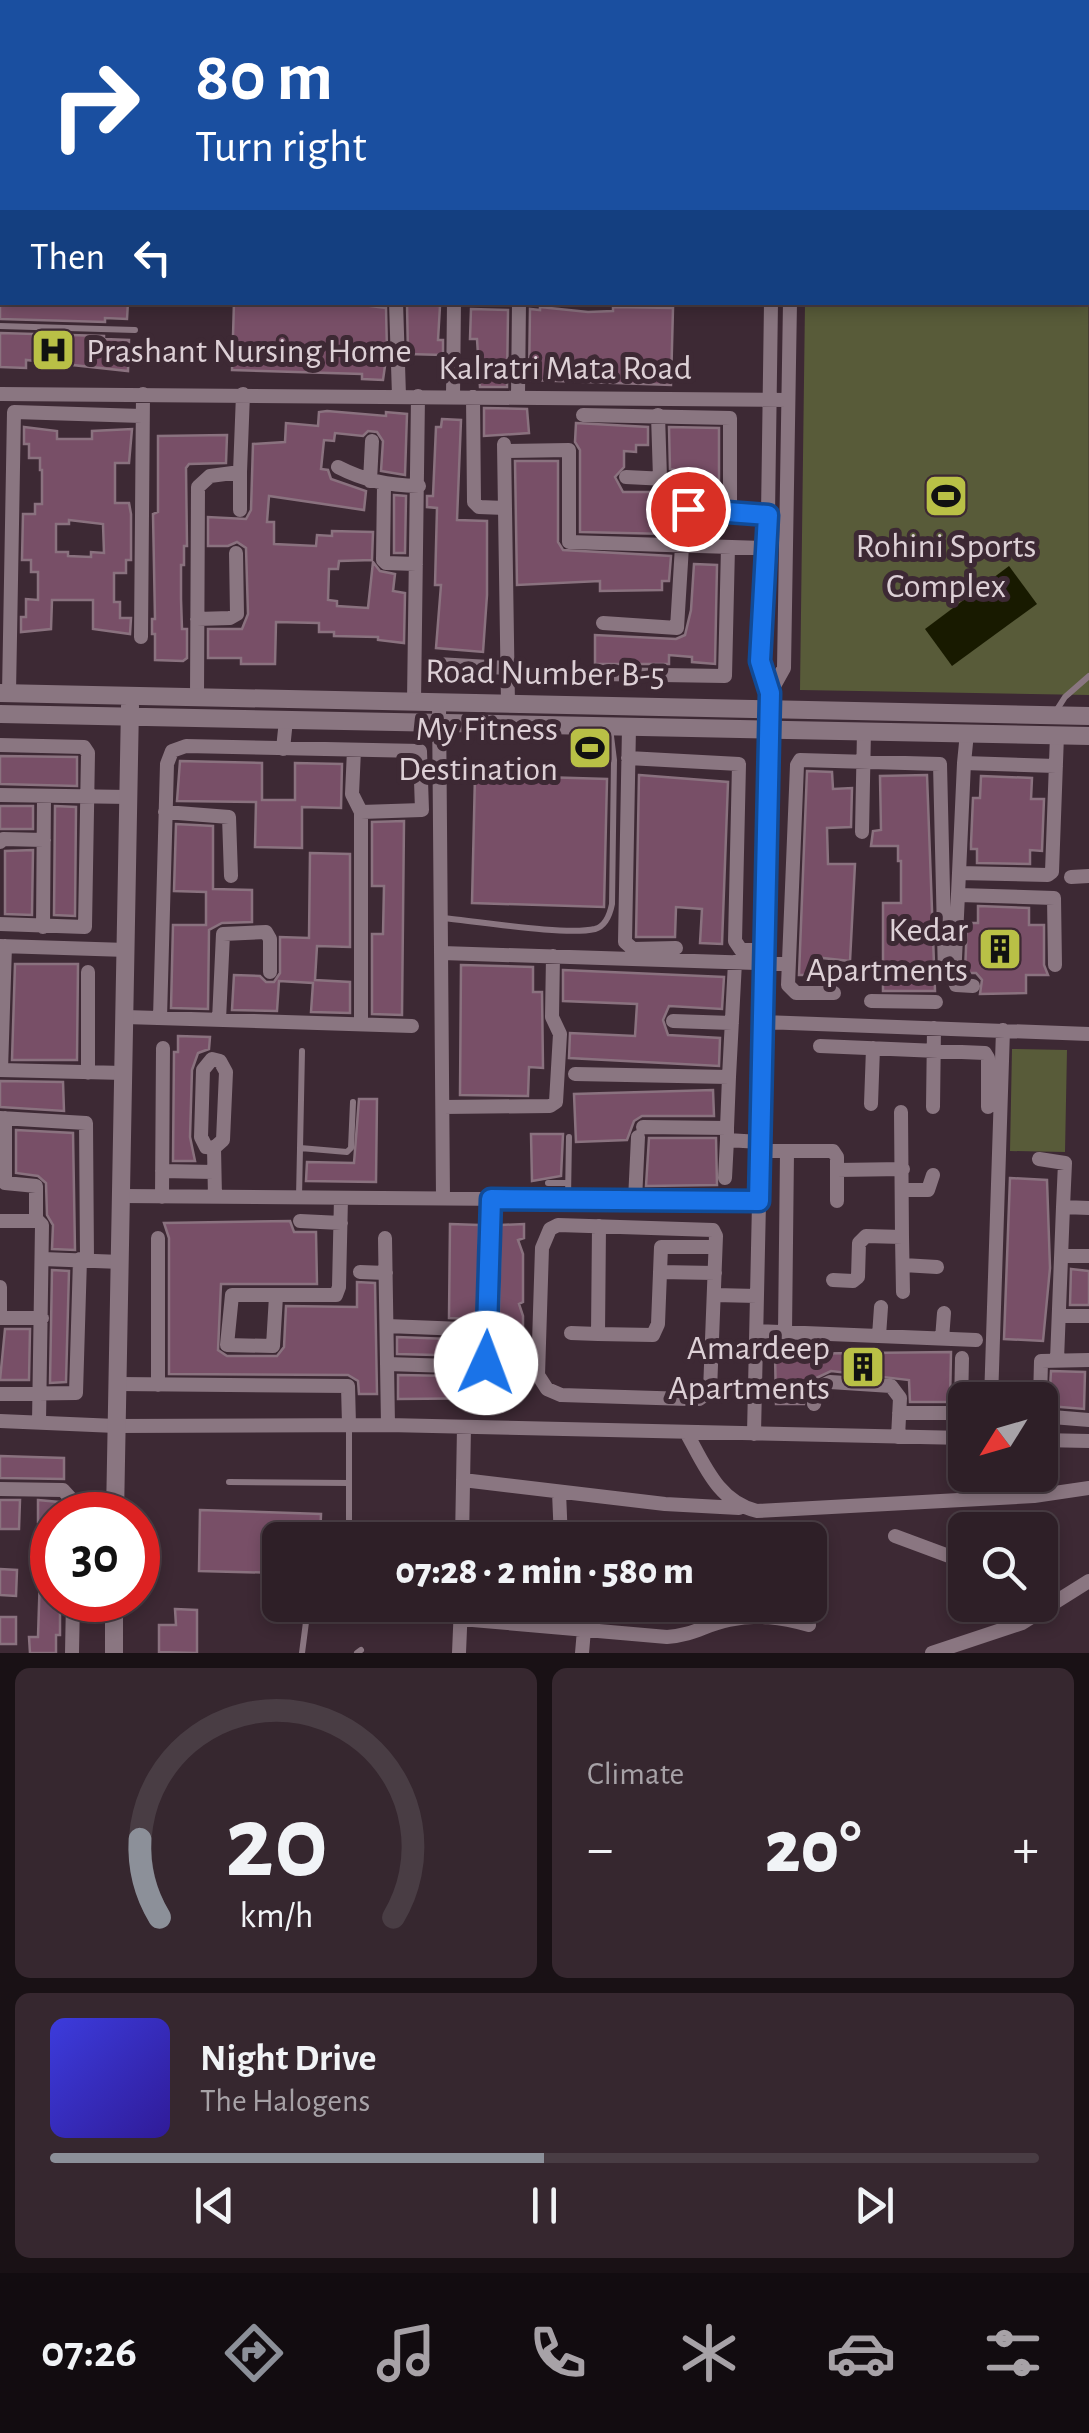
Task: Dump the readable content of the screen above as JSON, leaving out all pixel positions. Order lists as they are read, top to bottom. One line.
{"streets":{"street":["Kalratri Mata Road","Road Number B-5"]},"places":{"hospital":["Prashant Nursing Home"],"sports":["Rohini Sports Complex","My Fitness Destination"],"building":["Kedar Apartments","Amardeep Apartments"]},"north":"bottom left","page":{"turn":["80 m","Turn right"],"then":"Then","limit":"30","trip":"07:28 · 2 min · 580 m","tile":"Climate","heat":["−","20°","+"],"song":["Night Drive","The Halogens"],"tabs":"07:26","gauge":["20","km/h"]}}
